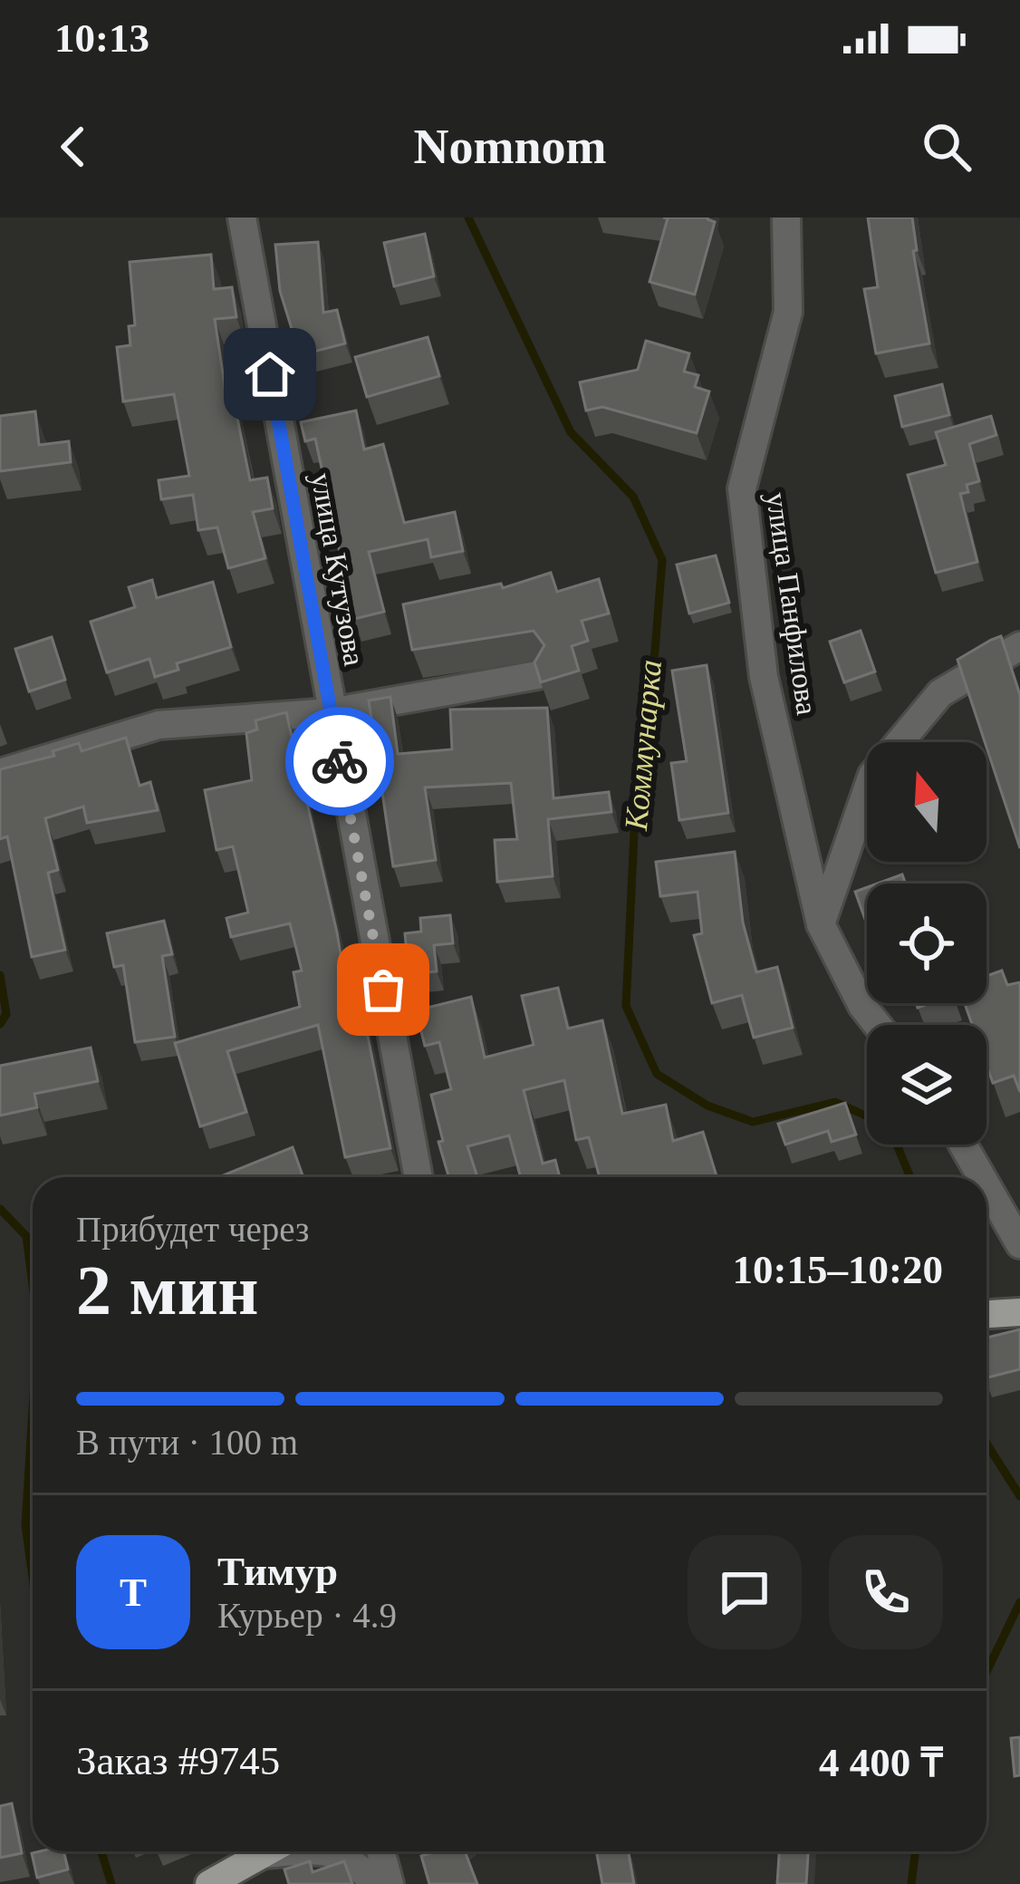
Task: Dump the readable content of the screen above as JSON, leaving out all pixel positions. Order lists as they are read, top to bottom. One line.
{"streets":{"street":["улица Кутузова","улица Панфилова"]},"water":["Коммунарка"],"north":"top","page":{"status":"10:13","header":"Nomnom","heading":["2 мин","Прибудет через","10:15–10:20"],"panel":["Тимур","Курьер · 4.9","Заказ #9745","4 400 ₸"],"bar":"В пути · 100 m","round":"Т"}}
